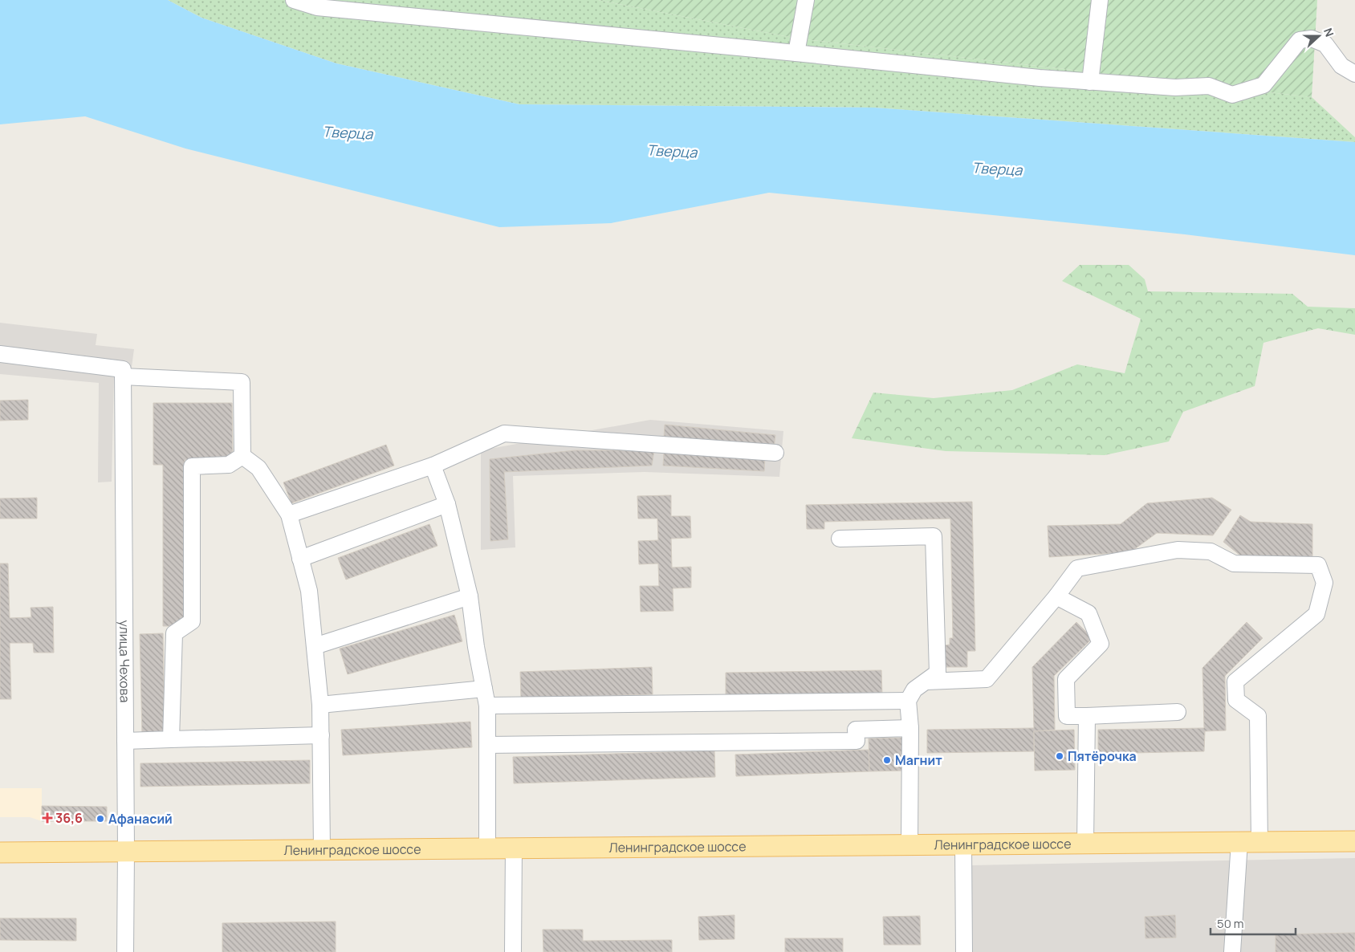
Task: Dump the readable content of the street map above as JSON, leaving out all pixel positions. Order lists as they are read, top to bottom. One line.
{"streets":{"main road":["Ленинградское шоссе"],"street":["улица Чехова"]},"crossings":[["улица Чехова","Ленинградское шоссе"]],"water":["Тверца"],"places":{"other":["Пятёрочка","Магнит","Афанасий"],"health":["36,6"]},"scale_bar":"50 m","north":"right"}
